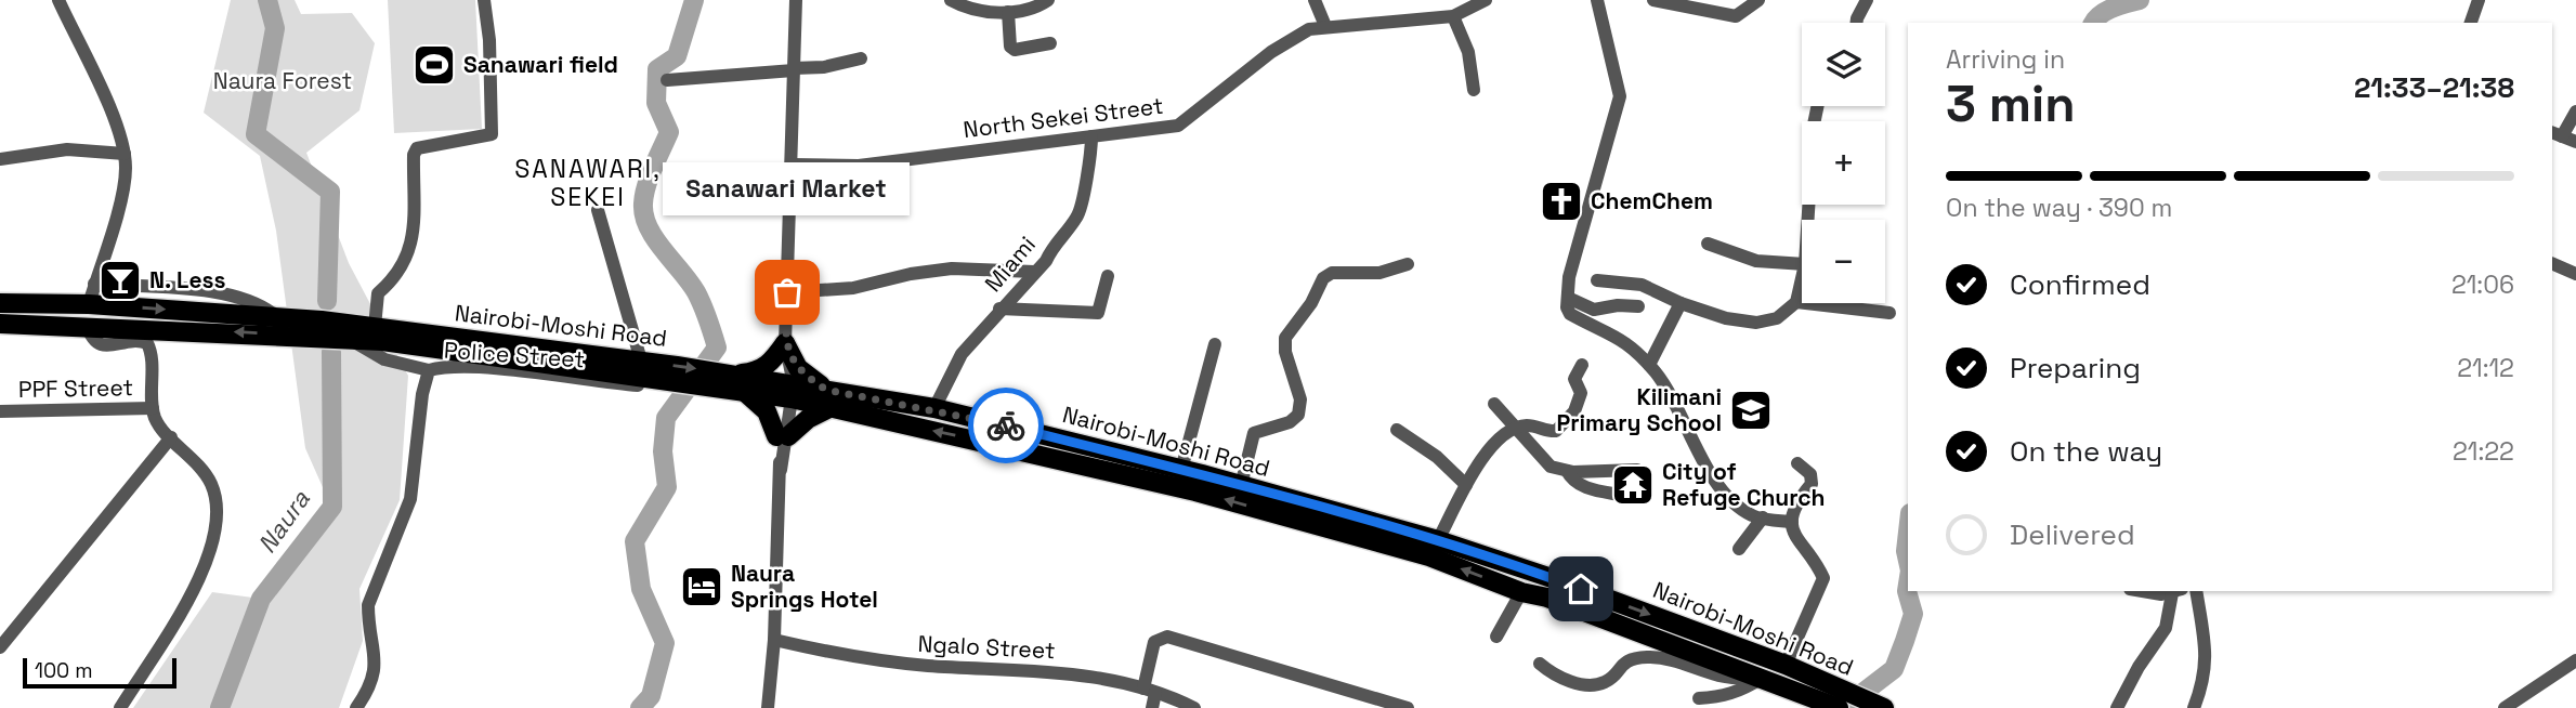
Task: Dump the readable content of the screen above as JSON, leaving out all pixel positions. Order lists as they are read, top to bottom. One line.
{"streets":{"highway":["Nairobi-Moshi Road"],"street":["North Sekei Street","Miami","Police Street","PPF Street","Ngalo Street"]},"crossings":[["North Sekei Street","Miami"],["Miami","Nairobi-Moshi Road"],["Nairobi-Moshi Road","Police Street"]],"districts":["SANAWARI, SEKEI"],"water":["Naura"],"parks":["Naura Forest"],"places":{"sports":["Sanawari field"],"church":["ChemChem"],"bar":["N. Less"],"other":["Sanawari Market"],"school or university":["Kilimani Primary School"],"temple":["City of Refuge Church"],"hotel":["Naura Springs Hotel"]},"scale_bar":"100 m","page":{"map_buttons":["+","−"],"heading":["3 min","Arriving in","21:33–21:38"],"bar":"On the way · 390 m","bubble":"Sanawari Market","list":[["Confirmed","21:06"],["Preparing","21:12"],["On the way","21:22"],"Delivered"],"scale":"100 m"}}
